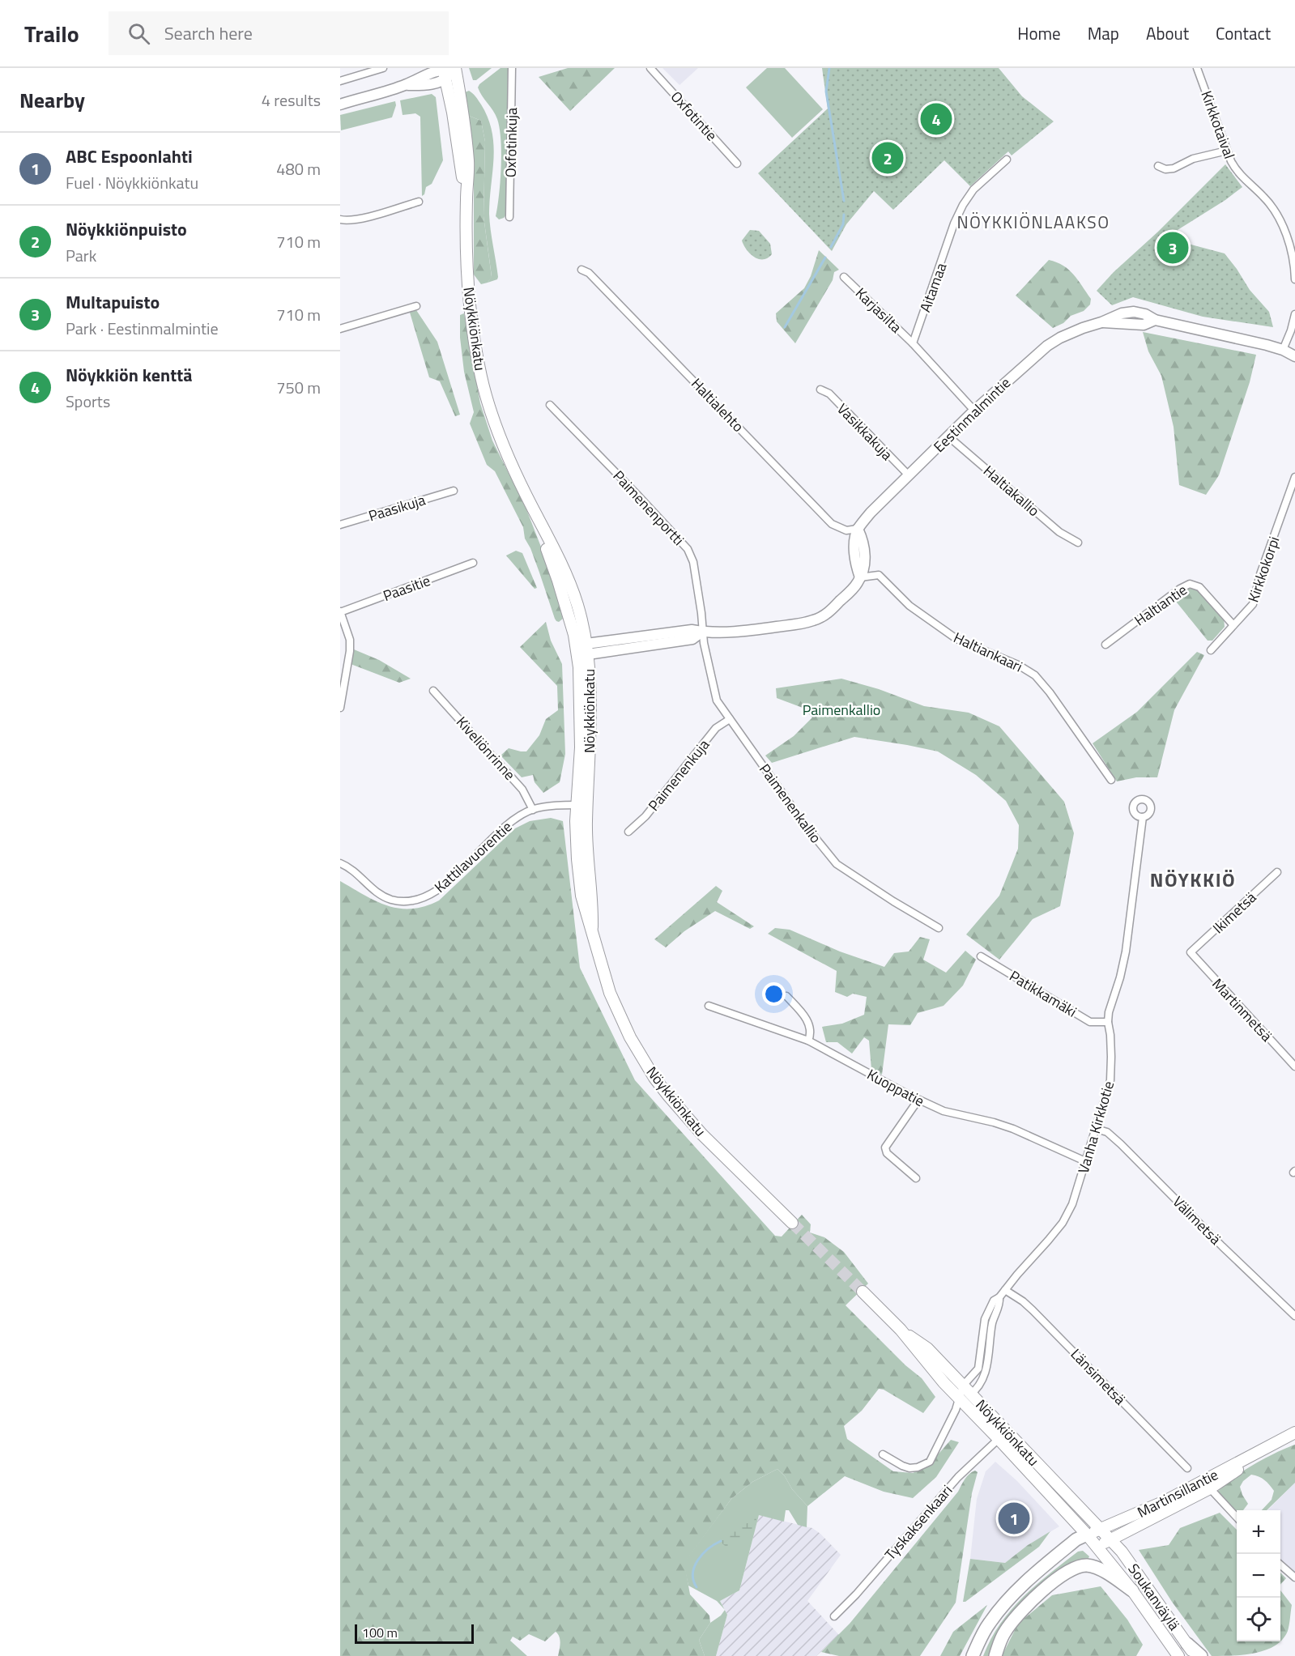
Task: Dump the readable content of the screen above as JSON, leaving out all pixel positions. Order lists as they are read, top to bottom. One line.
{"streets":{"main road":["Nöykkiönkatu","Martinsillantie","Soukanväylä"],"street":["Oxfotintie","Kirkkotaival","Oxfotinkuja","Aitamaa","Karjasilta","Haltialehto","Eestinmalmintie","Vasikkakuja","Haltiakallio","Paasikuja","Paimenenportti","Kirkkokorpi","Paasitie","Haltiantie","Haltiankaari","Kiveliönrinne","Paimenenkuja","Paimenenkallio","Kattilavuorentie","Ikimetsä","Patikkamäki","Martinmetsä","Kuoppatie","Vanha Kirkkotie","Välimetsä","Länsimetsä","Tyskaksenkaari"]},"crossings":[["Aitamaa","Karjasilta"],["Nöykkiönkatu","Kattilavuorentie"],["Nöykkiönkatu","Vanha Kirkkotie"],["Nöykkiönkatu","Martinsillantie"],["Nöykkiönkatu","Tyskaksenkaari"],["Nöykkiönkatu","Soukanväylä"],["Haltialehto","Eestinmalmintie"],["Eestinmalmintie","Vasikkakuja"],["Eestinmalmintie","Haltiakallio"],["Paimenenportti","Paimenenkallio"],["Kirkkokorpi","Haltiantie"],["Kiveliönrinne","Kattilavuorentie"],["Paimenenkuja","Paimenenkallio"],["Ikimetsä","Martinmetsä"],["Patikkamäki","Vanha Kirkkotie"],["Kuoppatie","Vanha Kirkkotie"],["Vanha Kirkkotie","Välimetsä"],["Vanha Kirkkotie","Länsimetsä"],["Martinsillantie","Soukanväylä"]],"districts":["NÖYKKIÖNLAAKSO","NÖYKKIÖ"],"parks":["Paimenkallio"],"scale_bar":"100 m","page":{"header":"Trailo","search":"Search here","nav":["Home","Map","About","Contact"],"heading":["Nearby","4 results"],"pins":["4","2","3","1"],"list":[{"mark":"1","name":"ABC Espoonlahti","note":"Fuel · Nöykkiönkatu","value":"480 m"},{"mark":"2","name":"Nöykkiönpuisto","note":"Park","value":"710 m"},{"mark":"3","name":"Multapuisto","note":"Park · Eestinmalmintie","value":"710 m"},{"mark":"4","name":"Nöykkiön kenttä","note":"Sports","value":"750 m"}],"map_buttons":["+","−"],"scale":"100 m"}}
